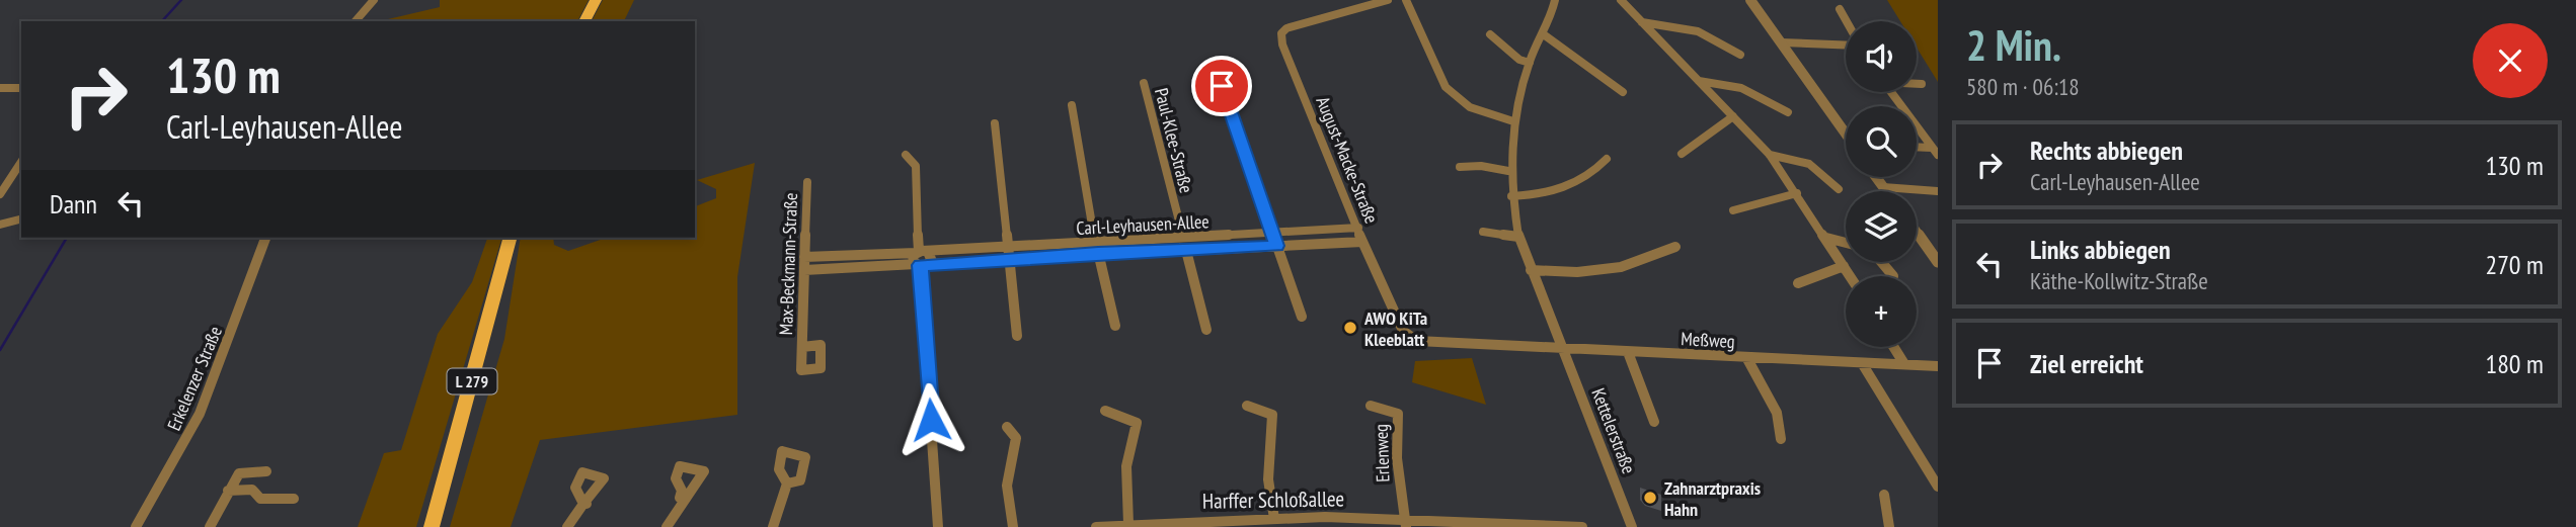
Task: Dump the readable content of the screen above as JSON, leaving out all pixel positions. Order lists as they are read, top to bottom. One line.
{"streets":{"main road":["L 279"],"street":["Paul-Klee-Straße","August-Macke-Straße","Carl-Leyhausen-Allee","Max-Beckmann-Straße","Meßweg","Erkelenzer Straße","Kettelerstraße","Erlenweg","Harffer Schloßallee"]},"crossings":[["Paul-Klee-Straße","Carl-Leyhausen-Allee"],["August-Macke-Straße","Carl-Leyhausen-Allee"],["August-Macke-Straße","Meßweg"],["Carl-Leyhausen-Allee","Max-Beckmann-Straße"],["Meßweg","Kettelerstraße"],["Erlenweg","Harffer Schloßallee"]],"places":["AWO KiTa Kleeblatt","Zahnarztpraxis Hahn"],"page":{"heading":["2 Min.","580 m · 06:18"],"map_buttons":"+","turn":["130 m","Carl-Leyhausen-Allee"],"list":[{"name":"Rechts abbiegen","note":"Carl-Leyhausen-Allee","value":"130 m"},{"name":"Links abbiegen","note":"Käthe-Kollwitz-Straße","value":"270 m"},{"name":"Ziel erreicht","value":"180 m"}],"then":"Dann"}}
